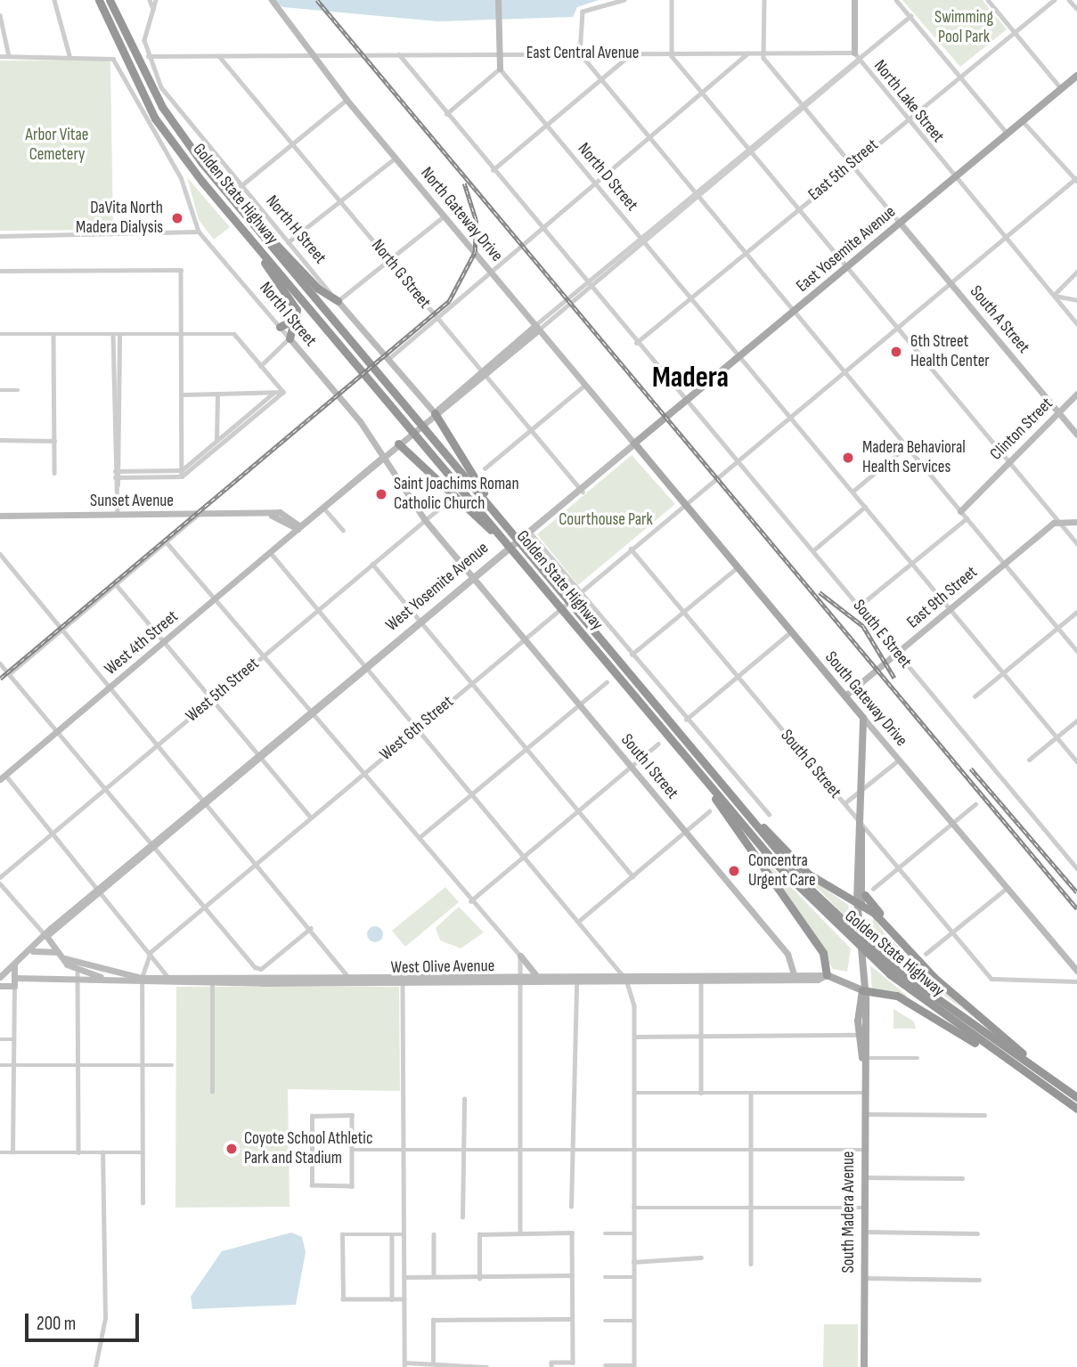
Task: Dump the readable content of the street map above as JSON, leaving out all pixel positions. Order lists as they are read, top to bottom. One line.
{"streets":{"highway":["Golden State Highway"],"main road":["North Lake Street","North Gateway Drive","North H Street","East Yosemite Avenue","North I Street","South A Street","Clinton Street","Sunset Avenue","West Yosemite Avenue","East 9th Street","West 4th Street","South Gateway Drive","South I Street","West Olive Avenue","South Madera Avenue"],"street":["East Central Avenue","East 5th Street","North D Street","North G Street","South E Street","West 5th Street","West 6th Street","South G Street"]},"crossings":[["East Central Avenue","North Lake Street"],["East Central Avenue","North Gateway Drive"],["East Central Avenue","North H Street"],["East Central Avenue","North G Street"],["East Central Avenue","South E Street"],["North Lake Street","East 5th Street"],["North Lake Street","East Yosemite Avenue"],["North Lake Street","West 6th Street"],["East 5th Street","North D Street"],["East 5th Street","South E Street"],["North D Street","East Yosemite Avenue"],["North D Street","East 9th Street"],["North D Street","West 6th Street"],["North Gateway Drive","East Yosemite Avenue"],["North Gateway Drive","West Yosemite Avenue"],["North Gateway Drive","West 4th Street"],["North Gateway Drive","South Gateway Drive"],["North H Street","West 4th Street"],["East Yosemite Avenue","South A Street"],["East Yosemite Avenue","West Yosemite Avenue"],["East Yosemite Avenue","South E Street"],["East Yosemite Avenue","South Gateway Drive"],["North G Street","West Yosemite Avenue"],["North G Street","West 4th Street"],["North I Street","West Yosemite Avenue"],["North I Street","West 4th Street"],["North I Street","West 5th Street"],["North I Street","South I Street"],["South A Street","Clinton Street"],["South A Street","West 6th Street"],["Sunset Avenue","West 4th Street"],["West Yosemite Avenue","South Gateway Drive"],["West Yosemite Avenue","South I Street"],["East 9th Street","South E Street"],["East 9th Street","South Gateway Drive"],["South E Street","West 6th Street"],["South Gateway Drive","West 6th Street"],["South Gateway Drive","South Madera Avenue"],["West 6th Street","South G Street"],["West 6th Street","South I Street"],["South G Street","South Madera Avenue"],["South I Street","West Olive Avenue"],["West Olive Avenue","South Madera Avenue"]],"districts":["Madera"],"parks":["Swimming Pool Park","Arbor Vitae Cemetery","Courthouse Park"],"places":["DaVita North Madera Dialysis","6th Street Health Center","Madera Behavioral Health Services","Saint Joachims Roman Catholic Church","Concentra Urgent Care","Coyote School Athletic Park and Stadium"],"scale_bar":"200 m"}
